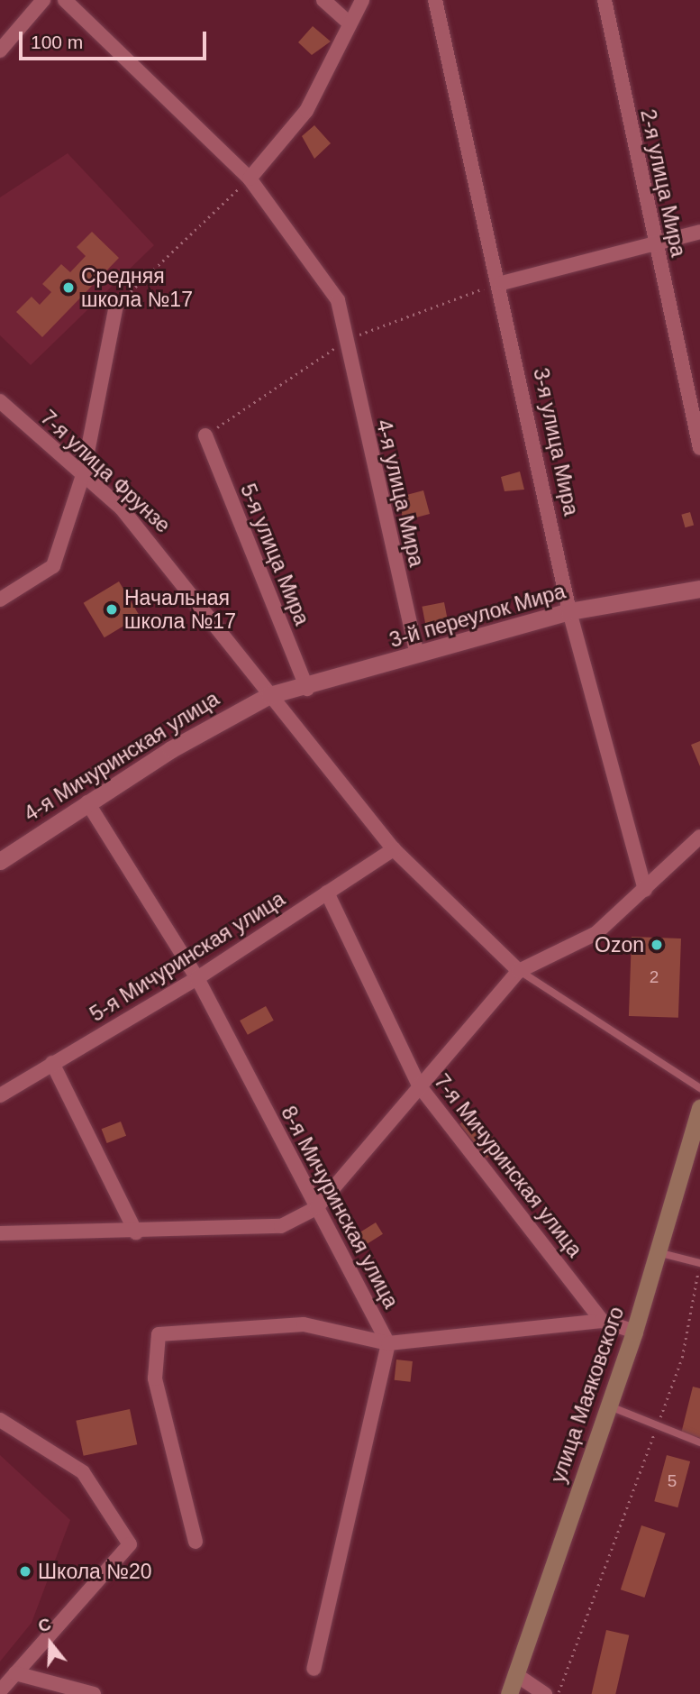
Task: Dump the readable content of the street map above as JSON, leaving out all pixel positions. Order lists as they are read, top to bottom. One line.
{"streets":{"main road":["улица Маяковского"],"street":["2-я улица Мира","3-я улица Мира","7-я улица Фрунзе","4-я улица Мира","5-я улица Мира","3-й переулок Мира","4-я Мичуринская улица","5-я Мичуринская улица","7-я Мичуринская улица","8-я Мичуринская улица"]},"crossings":[["3-я улица Мира","3-й переулок Мира"],["7-я улица Фрунзе","3-й переулок Мира"],["7-я улица Фрунзе","4-я Мичуринская улица"],["7-я улица Фрунзе","5-я Мичуринская улица"],["4-я улица Мира","3-й переулок Мира"],["5-я улица Мира","3-й переулок Мира"],["3-й переулок Мира","4-я Мичуринская улица"],["4-я Мичуринская улица","8-я Мичуринская улица"],["5-я Мичуринская улица","7-я Мичуринская улица"],["5-я Мичуринская улица","8-я Мичуринская улица"]],"places":["Средняя школа №17","Начальная школа №17","Ozon","Школа №20"],"house_numbers":["2","5"],"scale_bar":"100 m","north":"top"}
